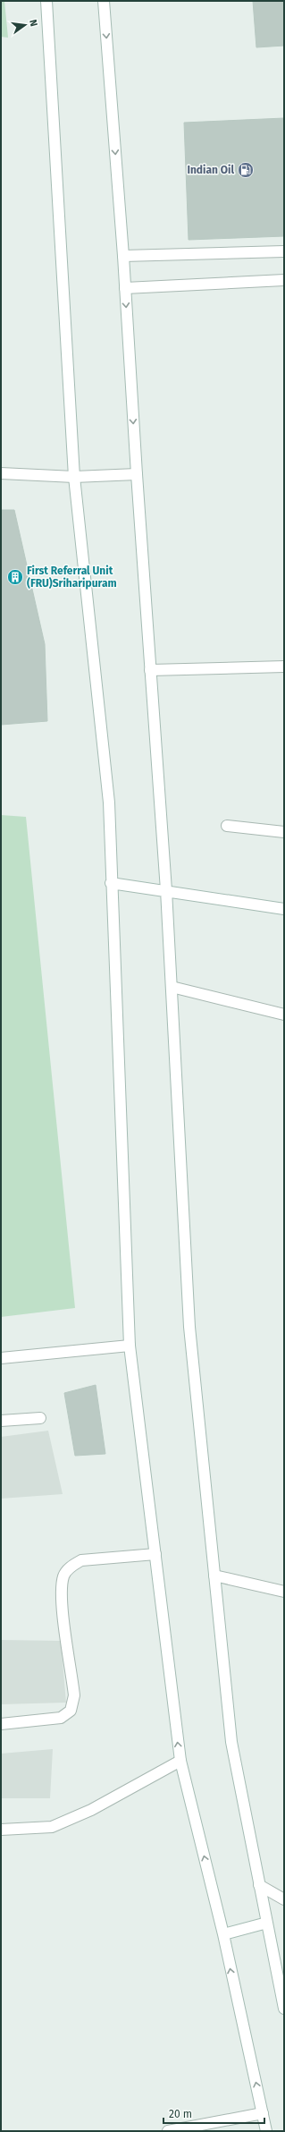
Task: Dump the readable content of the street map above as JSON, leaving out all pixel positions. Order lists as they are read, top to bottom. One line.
{"places":{"fuel station":["Indian Oil"],"building":["First Referral Unit (FRU)Sriharipuram"]},"scale_bar":"20 m","north":"right"}
